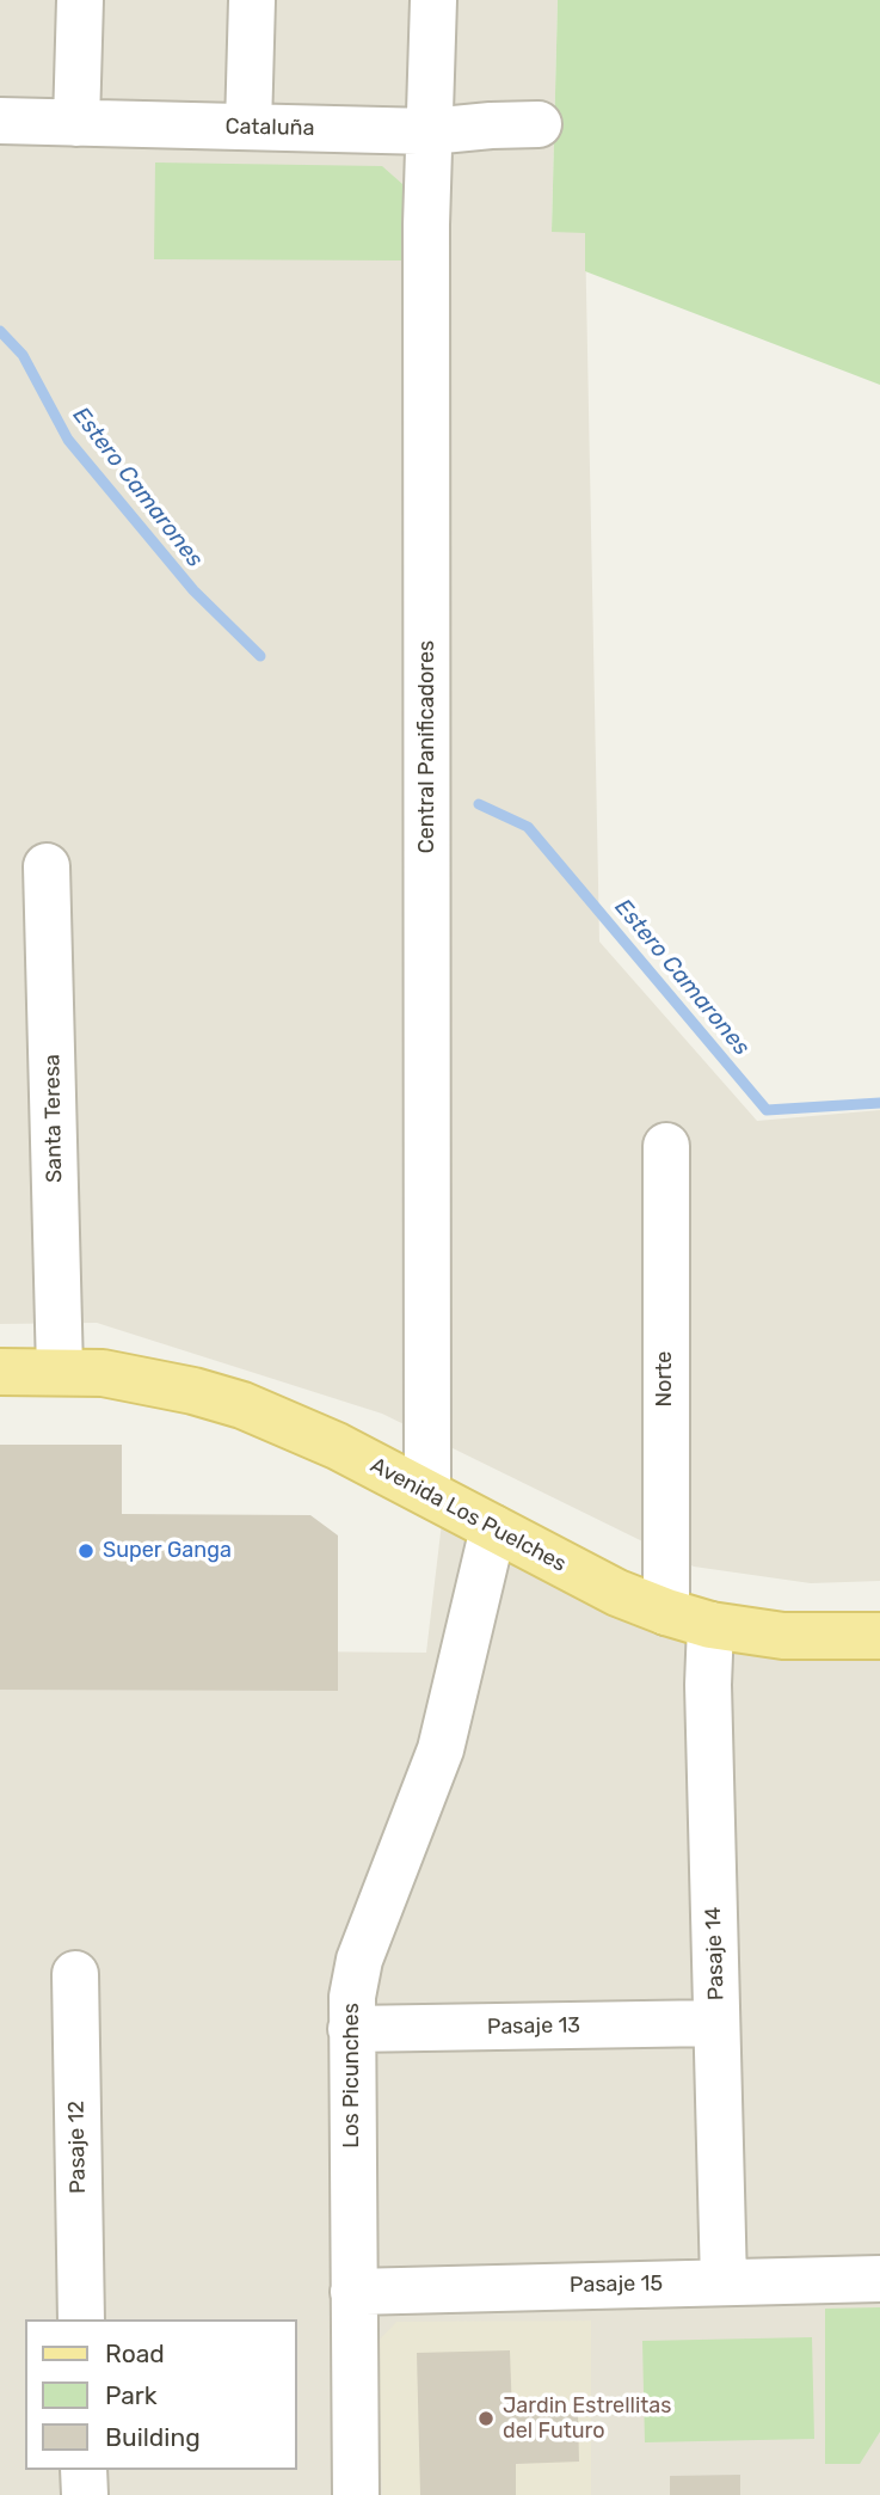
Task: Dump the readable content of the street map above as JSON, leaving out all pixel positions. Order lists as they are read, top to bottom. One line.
{"streets":{"main road":["Avenida Los Puelches"],"street":["Cataluña","Central Panificadores","Santa Teresa","Norte","Pasaje 14","Pasaje 13","Los Picunches","Pasaje 12","Pasaje 15"]},"crossings":[["Cataluña","Central Panificadores"],["Central Panificadores","Avenida Los Puelches"],["Santa Teresa","Avenida Los Puelches"],["Norte","Avenida Los Puelches"],["Avenida Los Puelches","Pasaje 14"],["Avenida Los Puelches","Los Picunches"],["Pasaje 14","Pasaje 13"],["Pasaje 14","Pasaje 15"],["Pasaje 13","Los Picunches"],["Los Picunches","Pasaje 15"]],"water":["Estero Camarones"],"places":["Super Ganga","Jardin Estrellitas del Futuro"],"legend":["Road","Park","Building"]}
